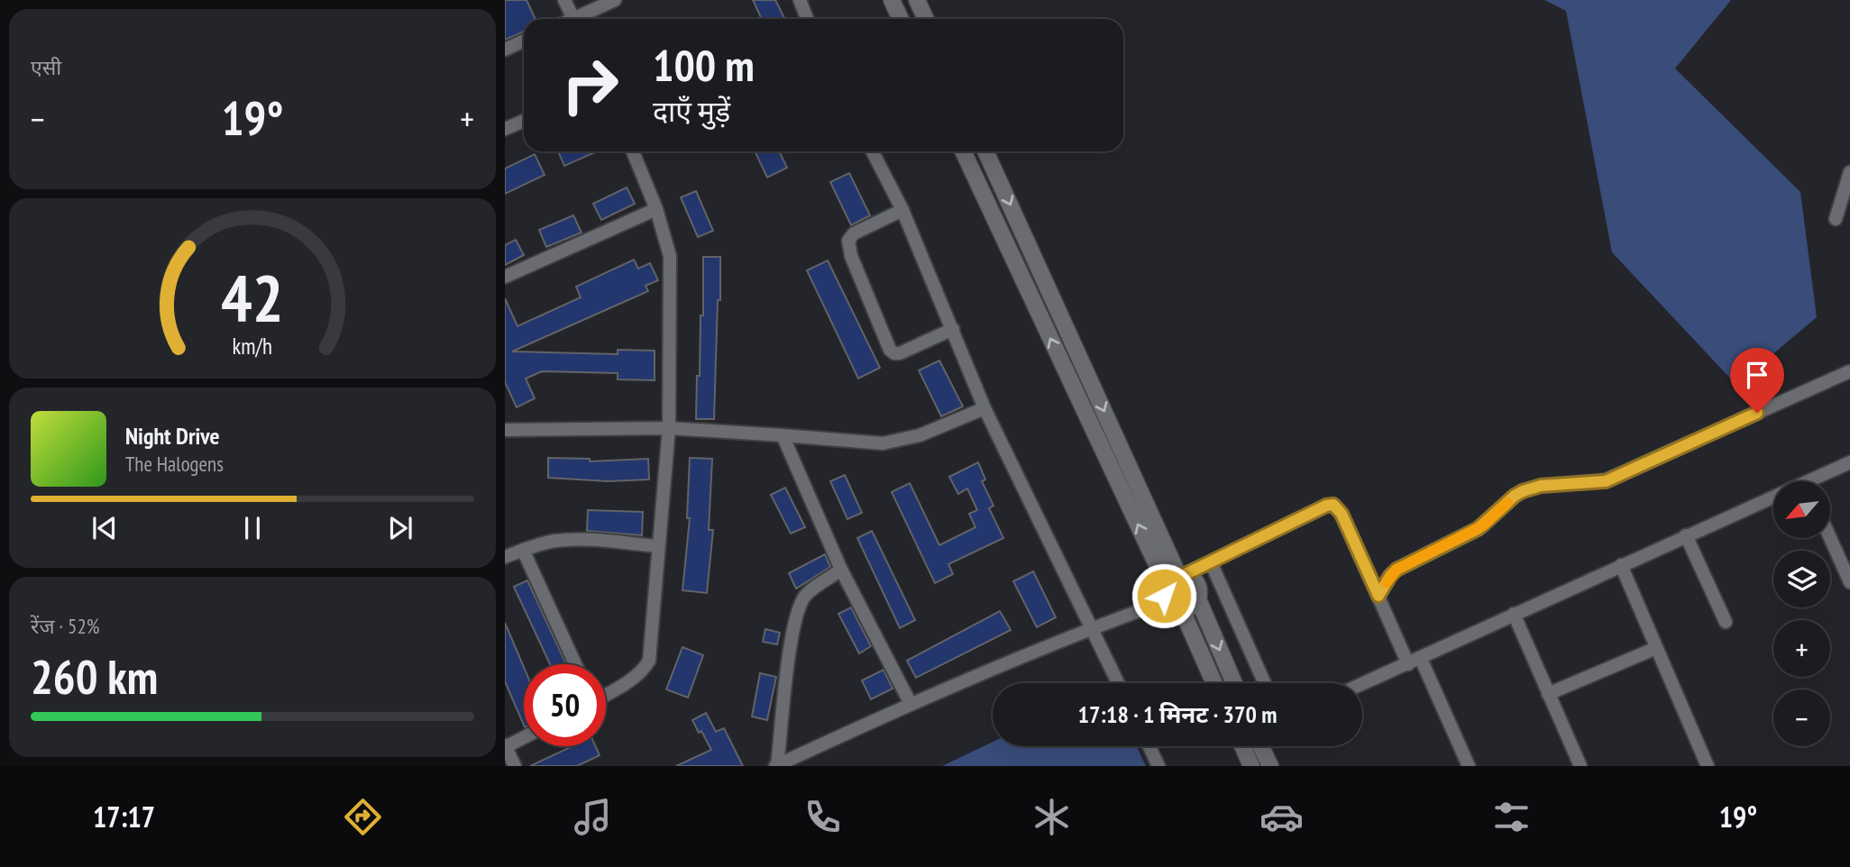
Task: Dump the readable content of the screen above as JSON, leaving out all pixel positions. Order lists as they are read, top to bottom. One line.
{"north":"bottom left","page":{"tile":["एसी",["रेंज · 52%","260 km"]],"turn":["100 m","दाएँ मुड़ें"],"heat":["−","19°","+"],"song":["Night Drive","The Halogens"],"map_buttons":["+","−"],"limit":"50","trip":"17:18 · 1 मिनट · 370 m","tabs":["17:17","19°"],"gauge":["42","km/h"]}}
